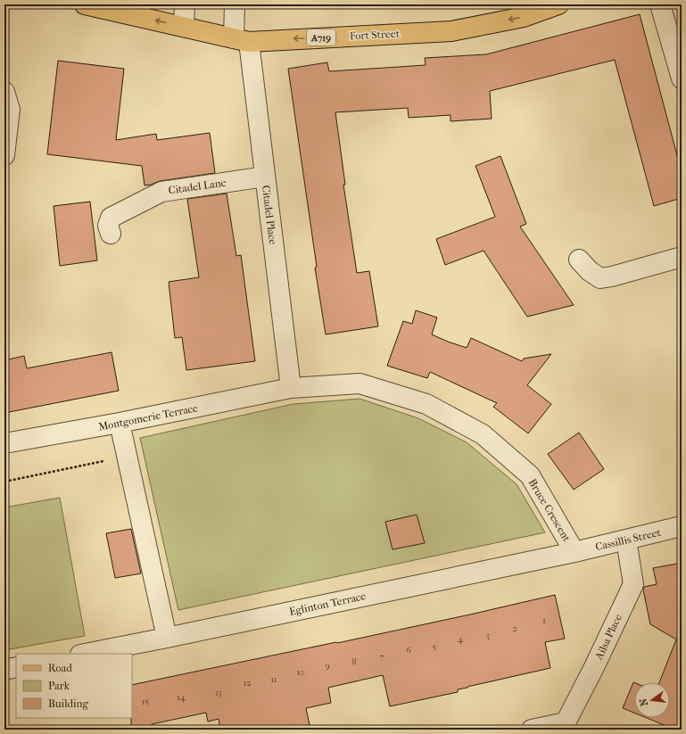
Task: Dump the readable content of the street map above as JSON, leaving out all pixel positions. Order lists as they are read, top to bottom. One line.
{"streets":{"main road":["Fort Street","A719"],"street":["Citadel Lane","Citadel Place","Montgomerie Terrace","Bruce Crescent","Cassillis Street","Eglinton Terrace","Ailsa Place"]},"crossings":[["Fort Street","Citadel Place"],["Citadel Lane","Citadel Place"],["Citadel Place","Montgomerie Terrace"],["Citadel Place","Bruce Crescent"],["Montgomerie Terrace","Bruce Crescent"],["Bruce Crescent","Cassillis Street"],["Bruce Crescent","Eglinton Terrace"],["Cassillis Street","Eglinton Terrace"],["Cassillis Street","Ailsa Place"]],"one_way":["Fort Street"],"house_numbers":["1","2","3","4","5","6","7","8","9","10","11","12","13","14","15"],"legend":["Road","Park","Building"],"north":"left"}
